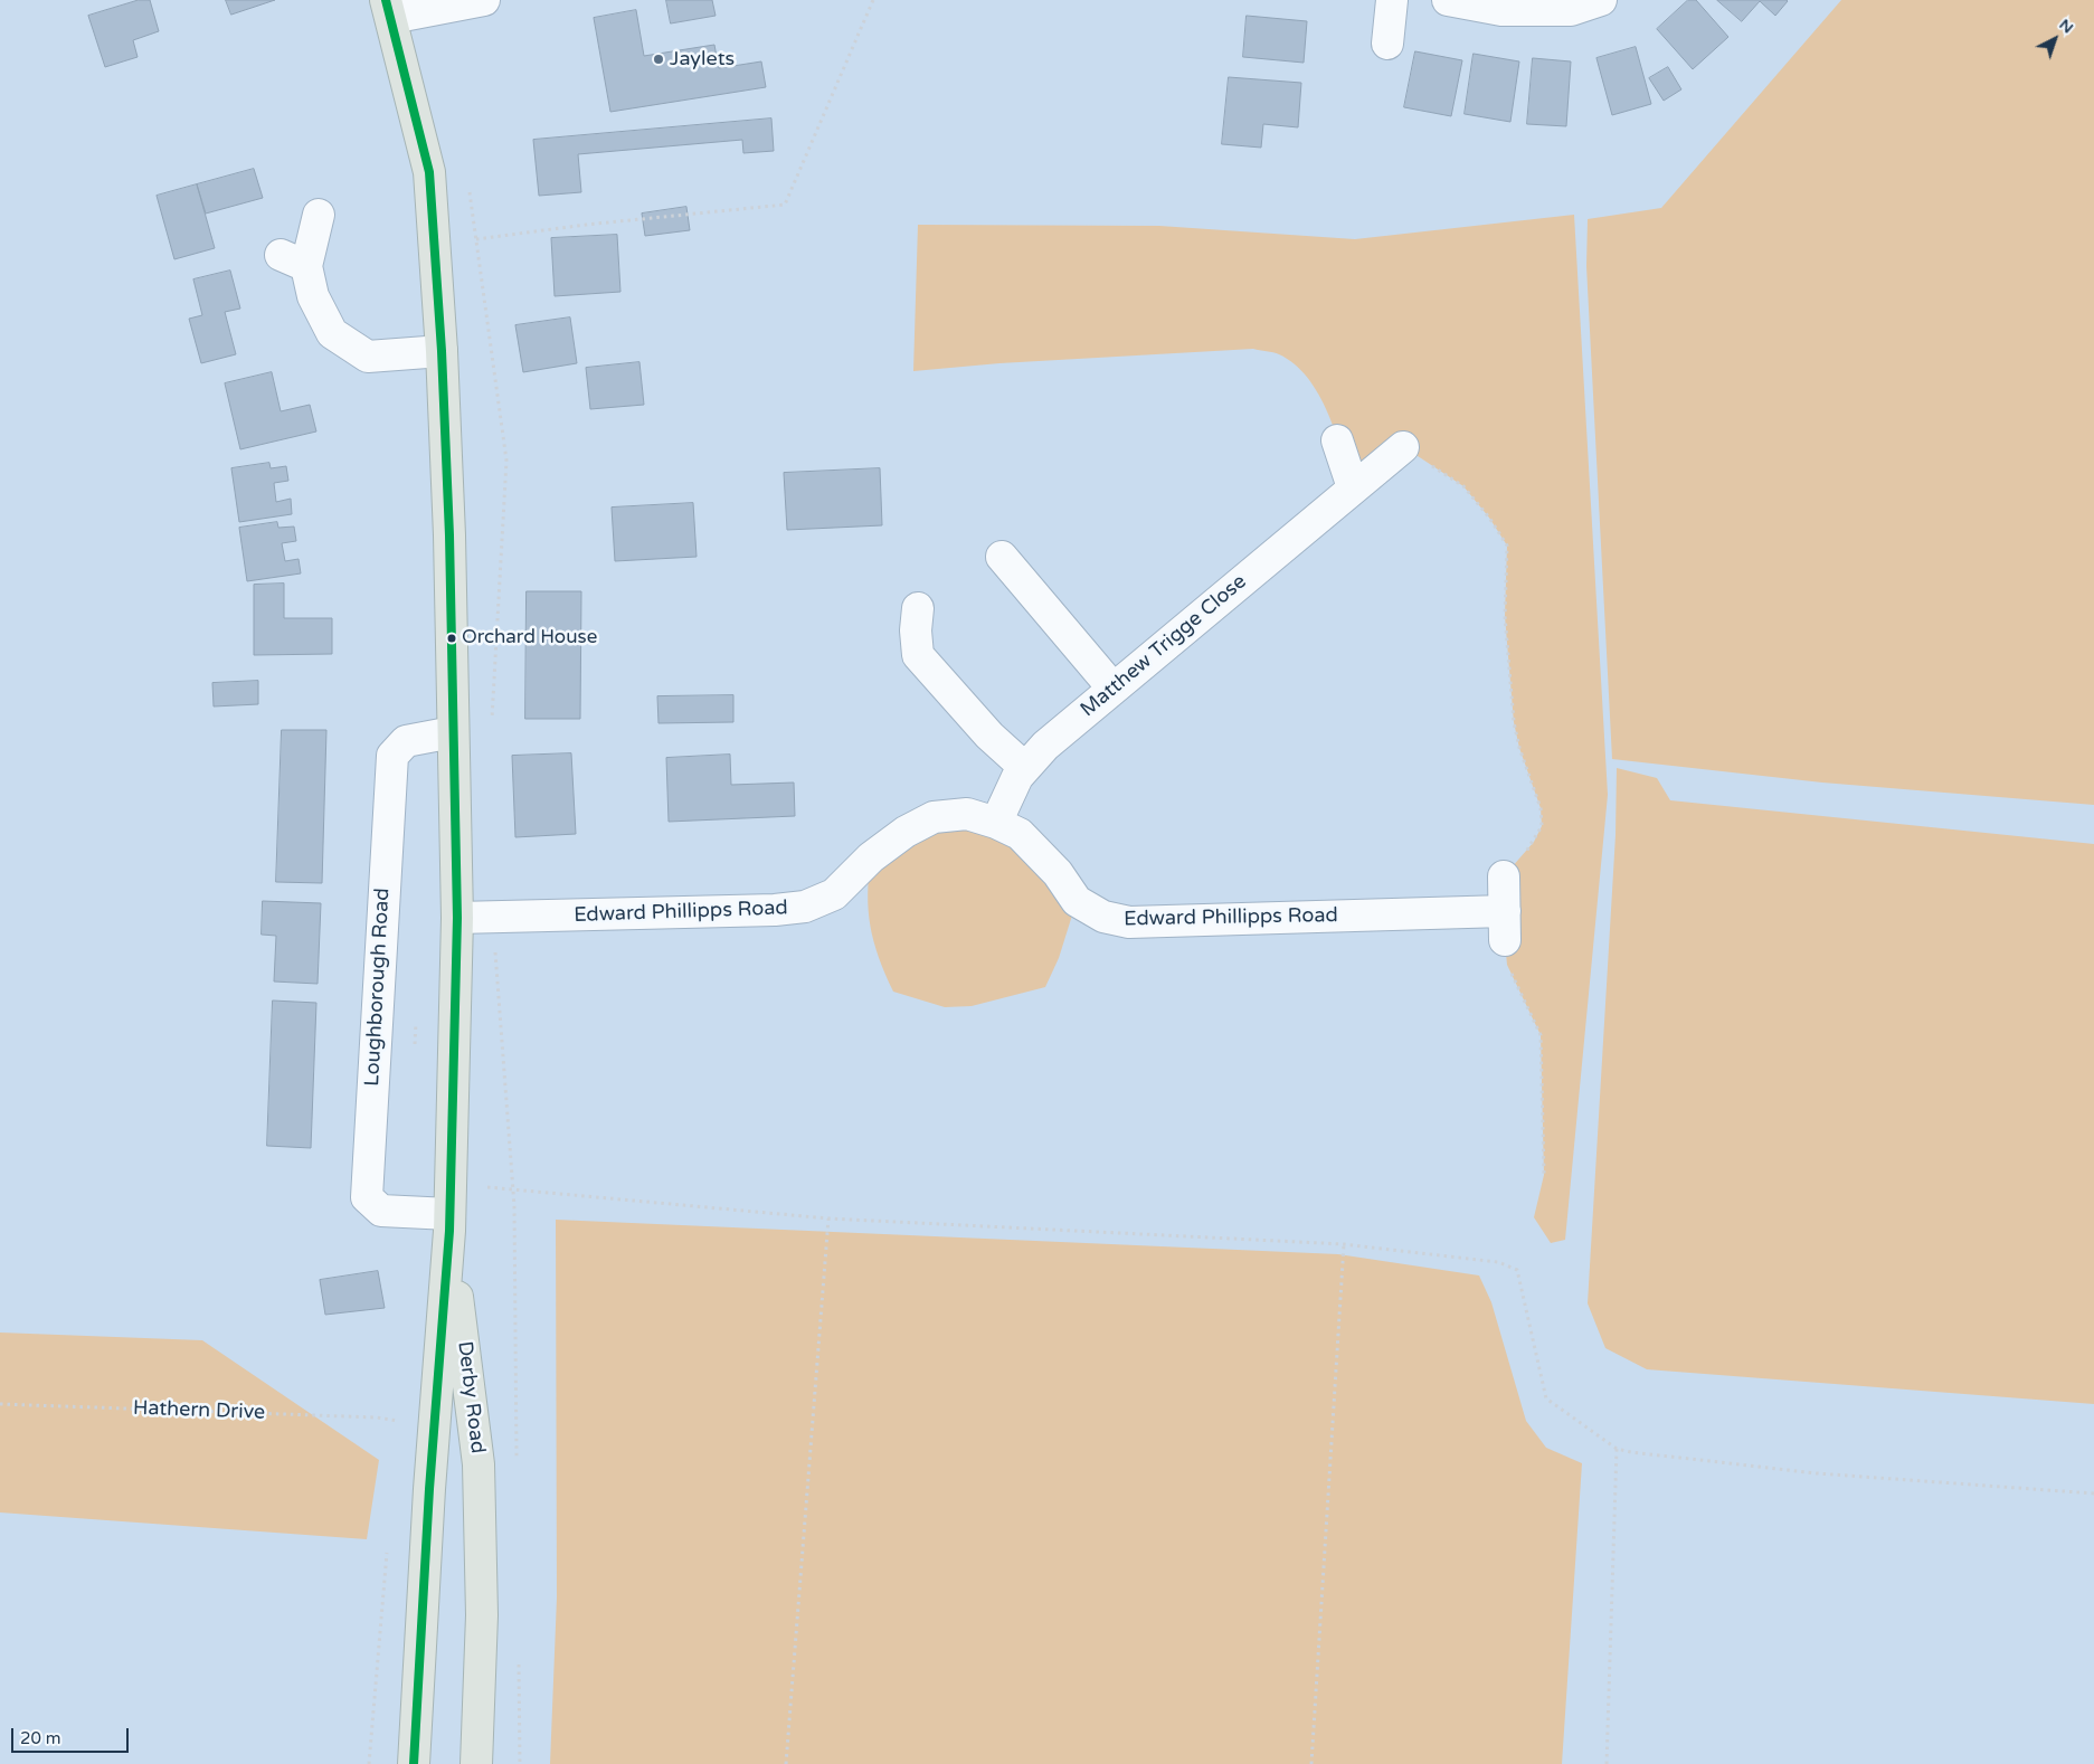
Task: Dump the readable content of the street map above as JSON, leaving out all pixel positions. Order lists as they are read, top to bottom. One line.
{"streets":{"highway":["Derby Road"],"street":["Matthew Trigge Close","Edward Phillipps Road","Loughborough Road"],"path":["Hathern Drive"]},"crossings":[["Matthew Trigge Close","Edward Phillipps Road"],["Loughborough Road","Derby Road"]],"places":["Jaylets","Orchard House"],"scale_bar":"20 m","north":"top right"}
